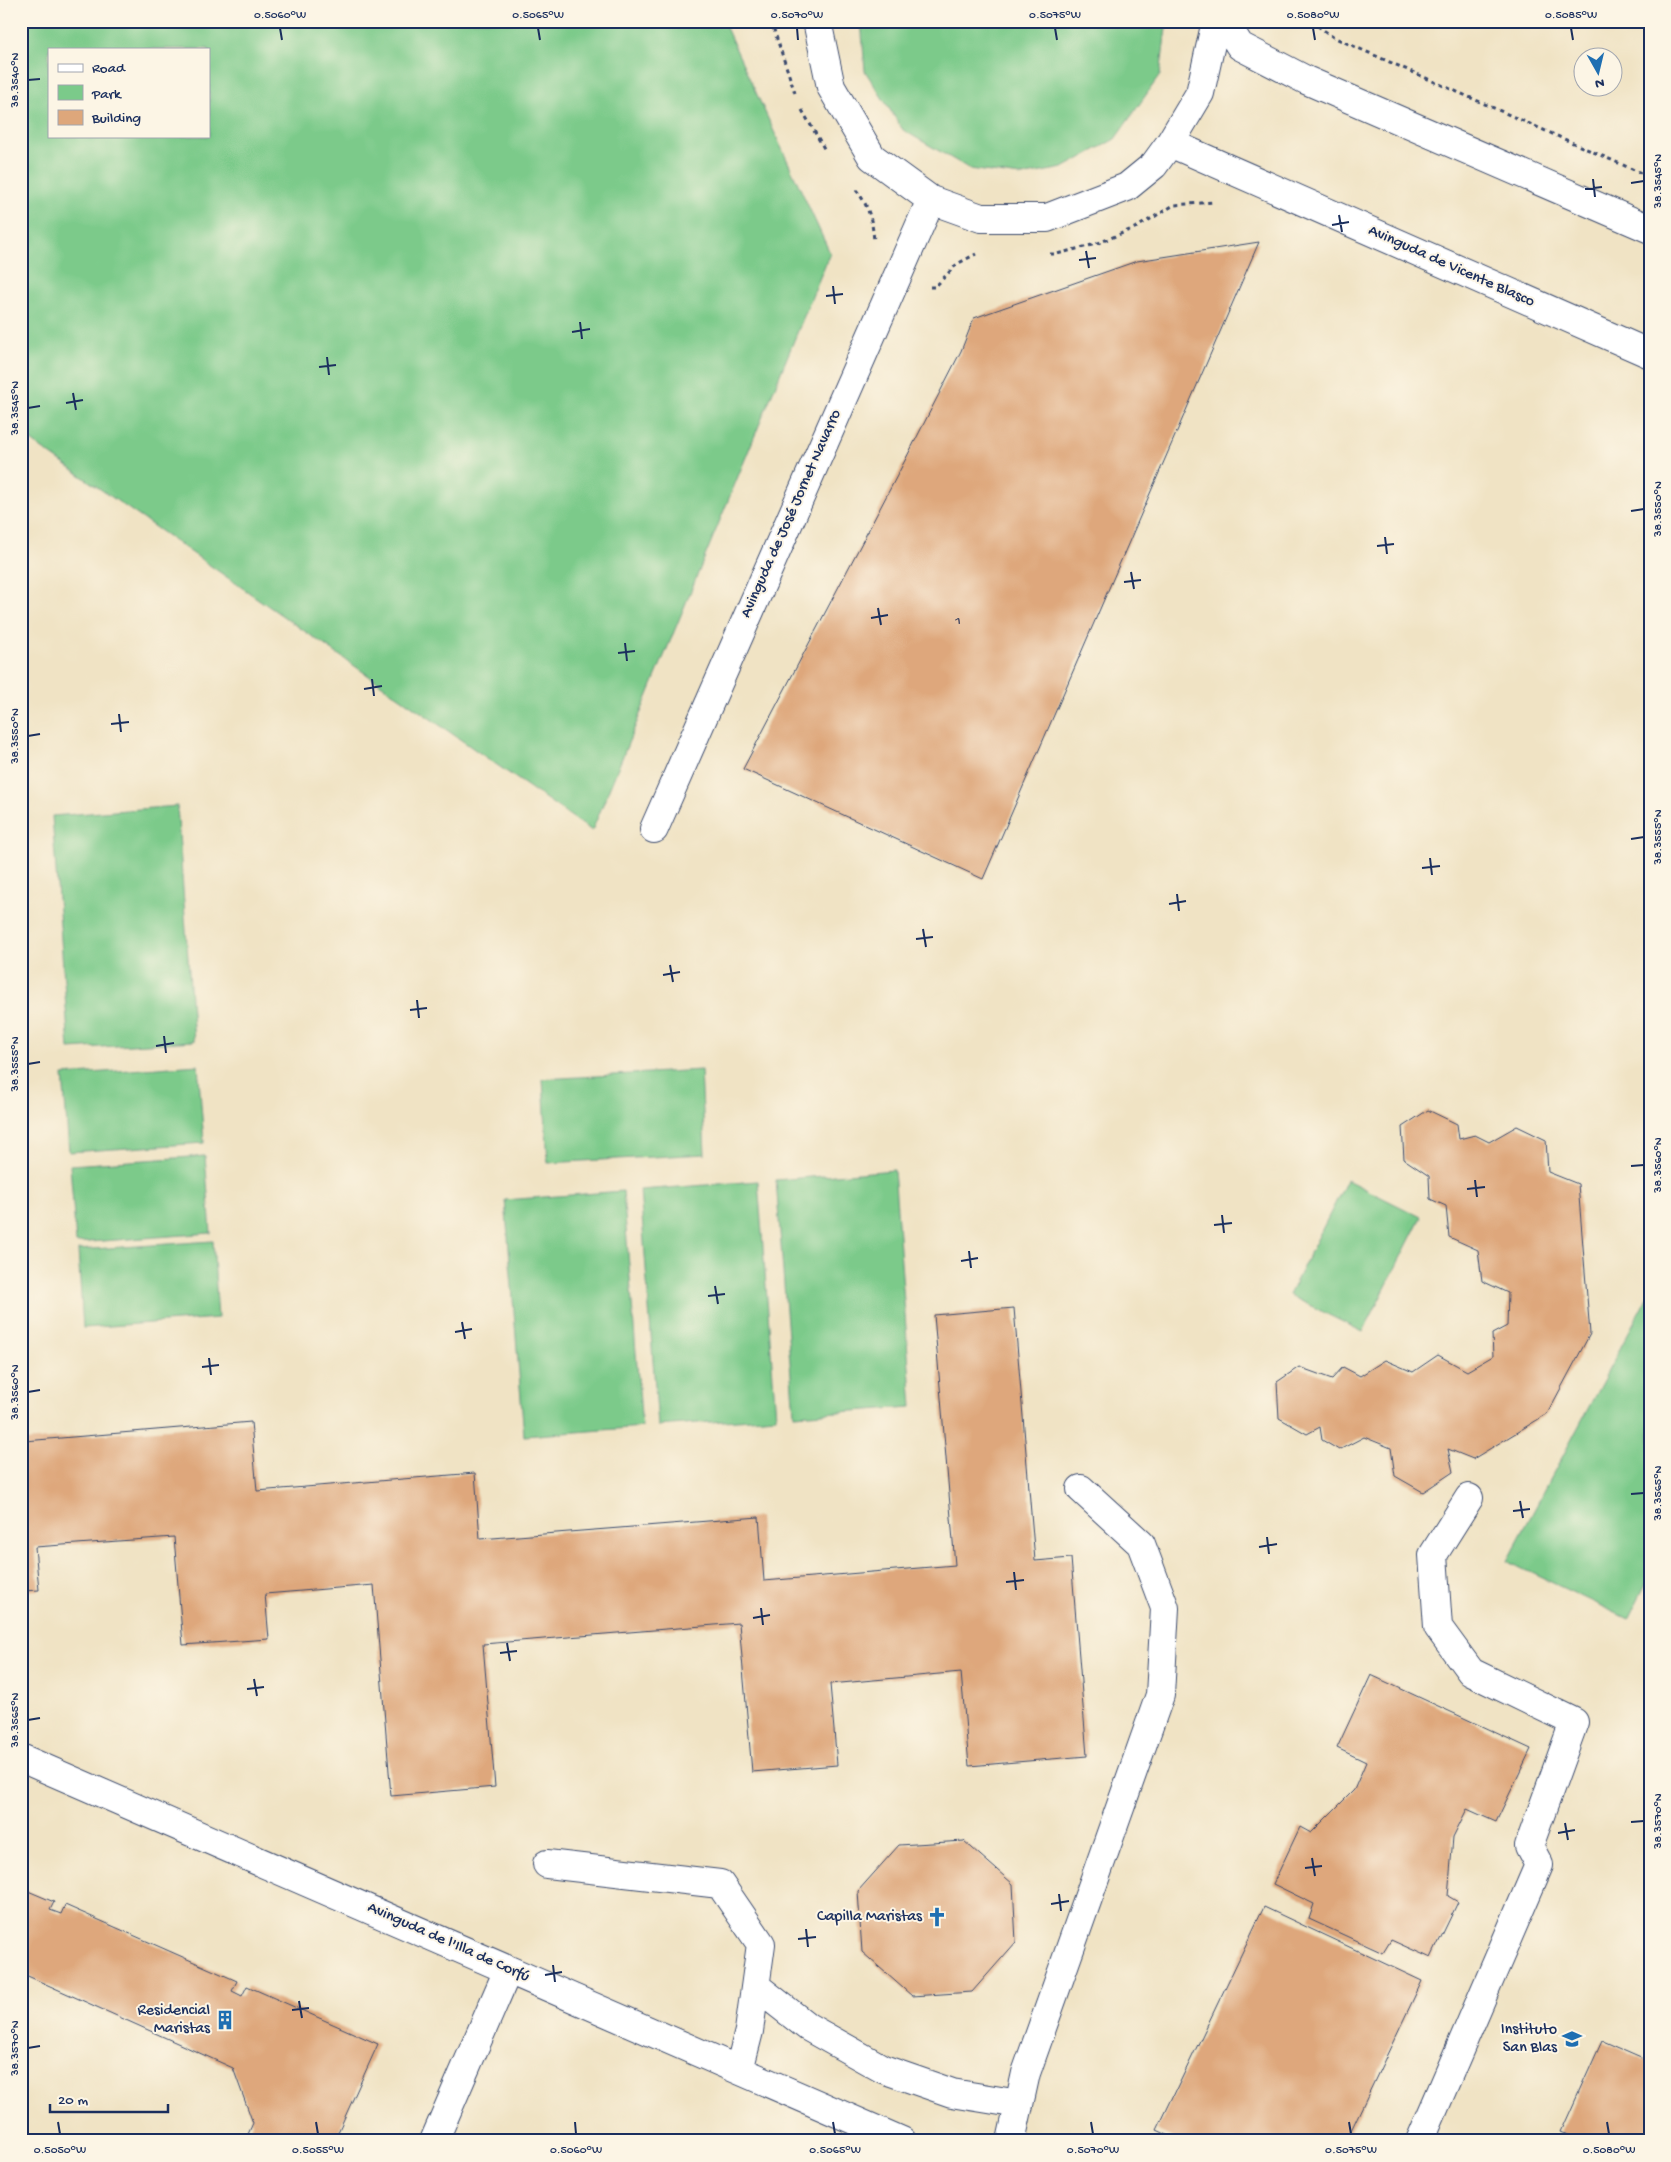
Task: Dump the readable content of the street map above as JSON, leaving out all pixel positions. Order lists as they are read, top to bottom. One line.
{"streets":{"street":["Avinguda de Vicente Blasco","Avinguda de José Jornet Navarro","Avinguda de l'Illa de Corfú"]},"places":{"church":["Capilla Maristas"],"building":["Residencial Maristas"],"school or university":["Instituto San Blas"]},"house_numbers":["1"],"legend":["Road","Park","Building"],"scale_bar":"20 m","north":"bottom","coordinates":["0.5060°W","0.5065°W","0.5070°W","0.5075°W","0.5080°W","0.5085°W","38.3540°N","38.3545°N","38.3550°N","38.3555°N","38.3560°N","38.3565°N","38.3570°N","0.5050°W","0.5055°W"]}
